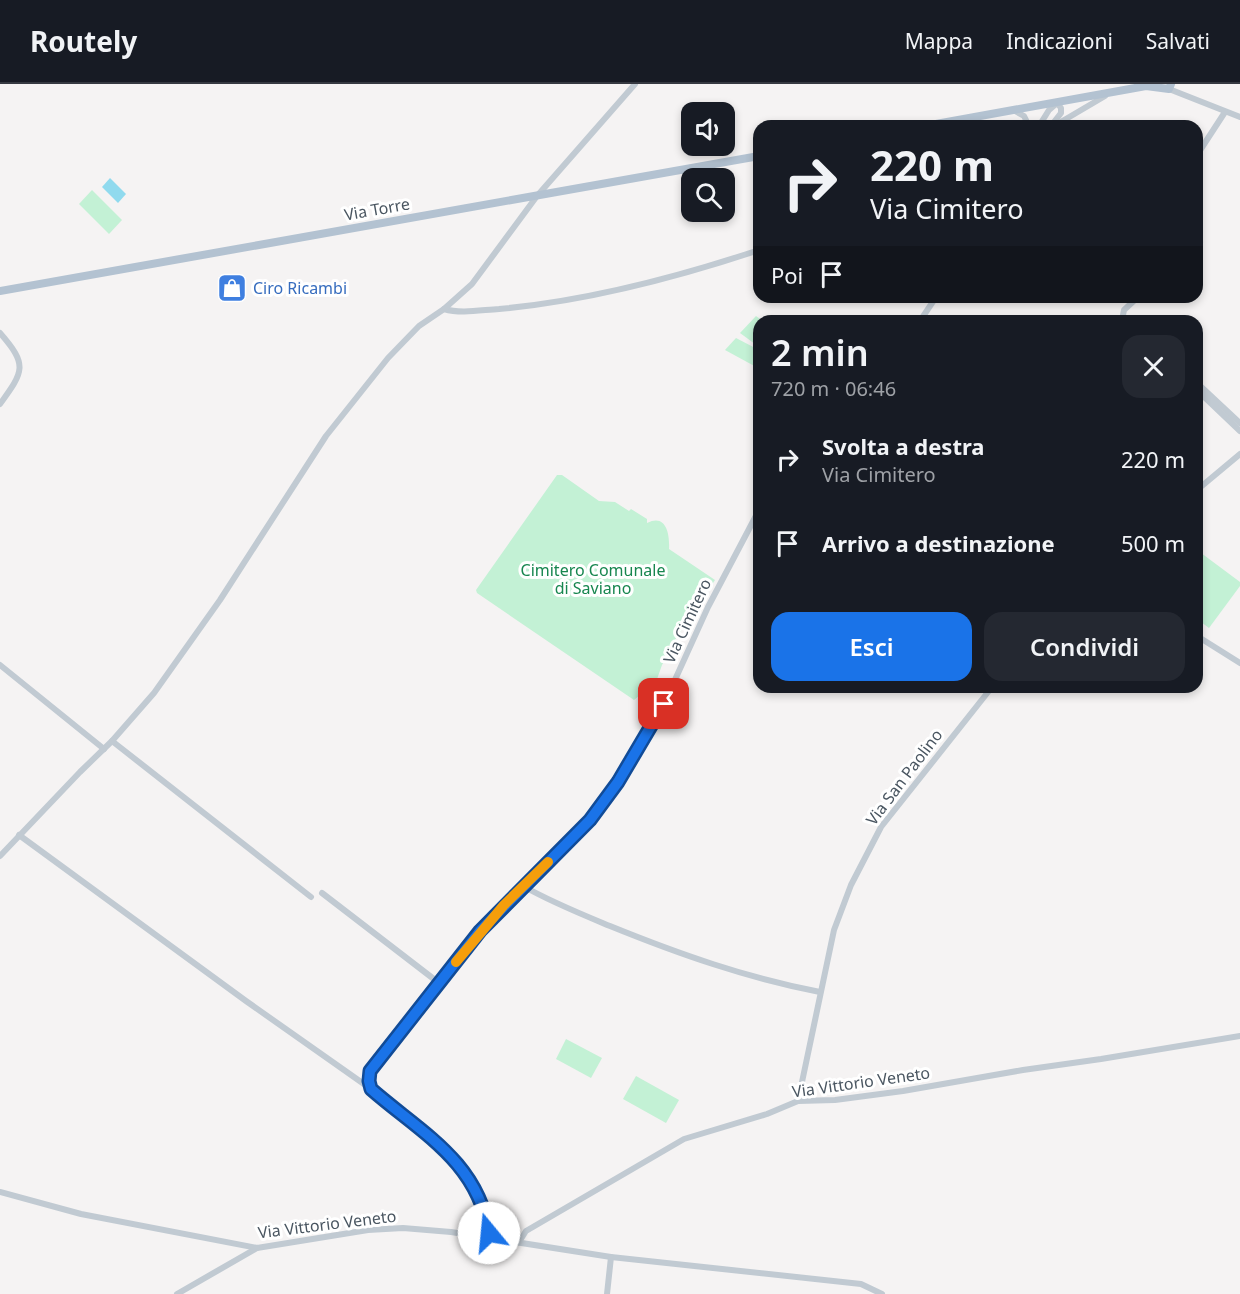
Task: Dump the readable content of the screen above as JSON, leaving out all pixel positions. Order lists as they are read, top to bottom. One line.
{"streets":{"main road":["Via Torre"],"street":["Via Cimitero","Via San Paolino","Via Vittorio Veneto"]},"crossings":[["Via San Paolino","Via Vittorio Veneto"]],"parks":["Cimitero Comunale di Saviano"],"places":{"shop":["Ciro Ricambi"]},"page":{"header":"Routely","nav":["Mappa","Indicazioni","Salvati"],"turn":["220 m","Via Cimitero"],"then":"Poi","heading":["2 min","720 m · 06:46"],"list":[{"name":"Svolta a destra","note":"Via Cimitero","value":"220 m"},{"name":"Arrivo a destinazione","value":"500 m"}],"buttons":["Esci","Condividi"]}}
